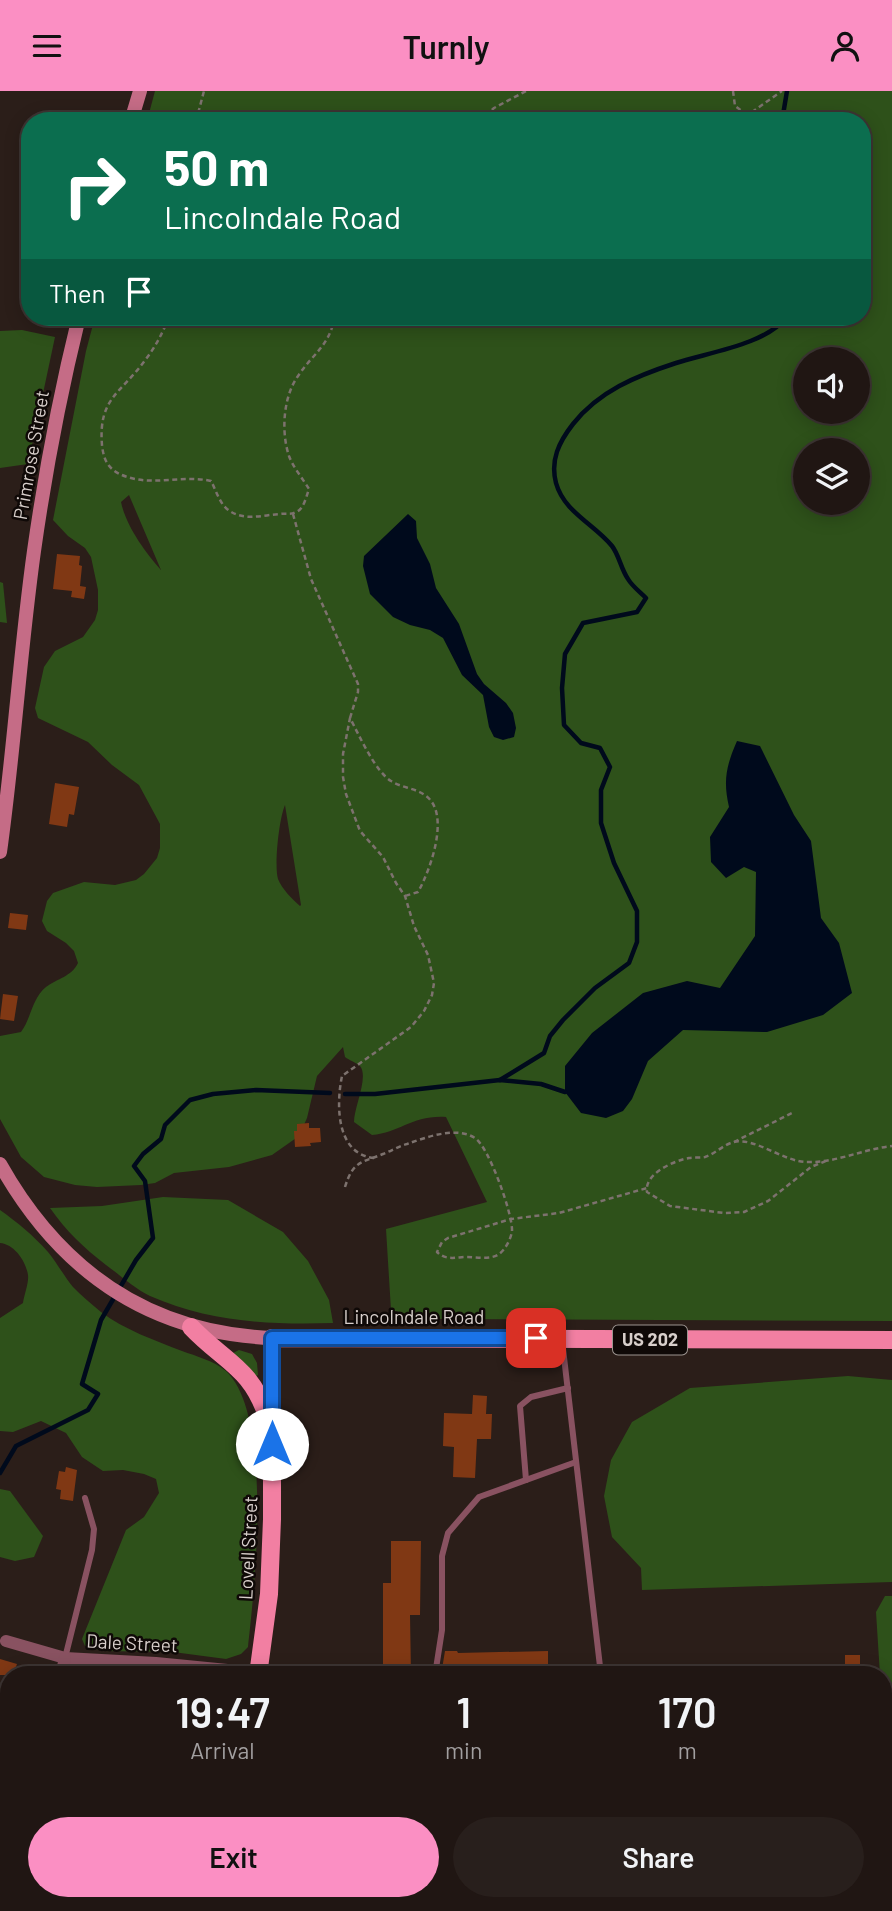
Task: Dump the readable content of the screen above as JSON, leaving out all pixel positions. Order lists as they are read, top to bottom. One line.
{"streets":{"main road":["Primrose Street","Lincolndale Road","US 202","Lovell Street"],"street":["Dale Street"]},"crossings":[["Lincolndale Road","Lovell Street"]],"page":{"header":"Turnly","turn":["50 m","Lincolndale Road"],"then":"Then","eta":["19:47","Arrival","1","min","170","m"],"buttons":["Exit","Share"]}}
